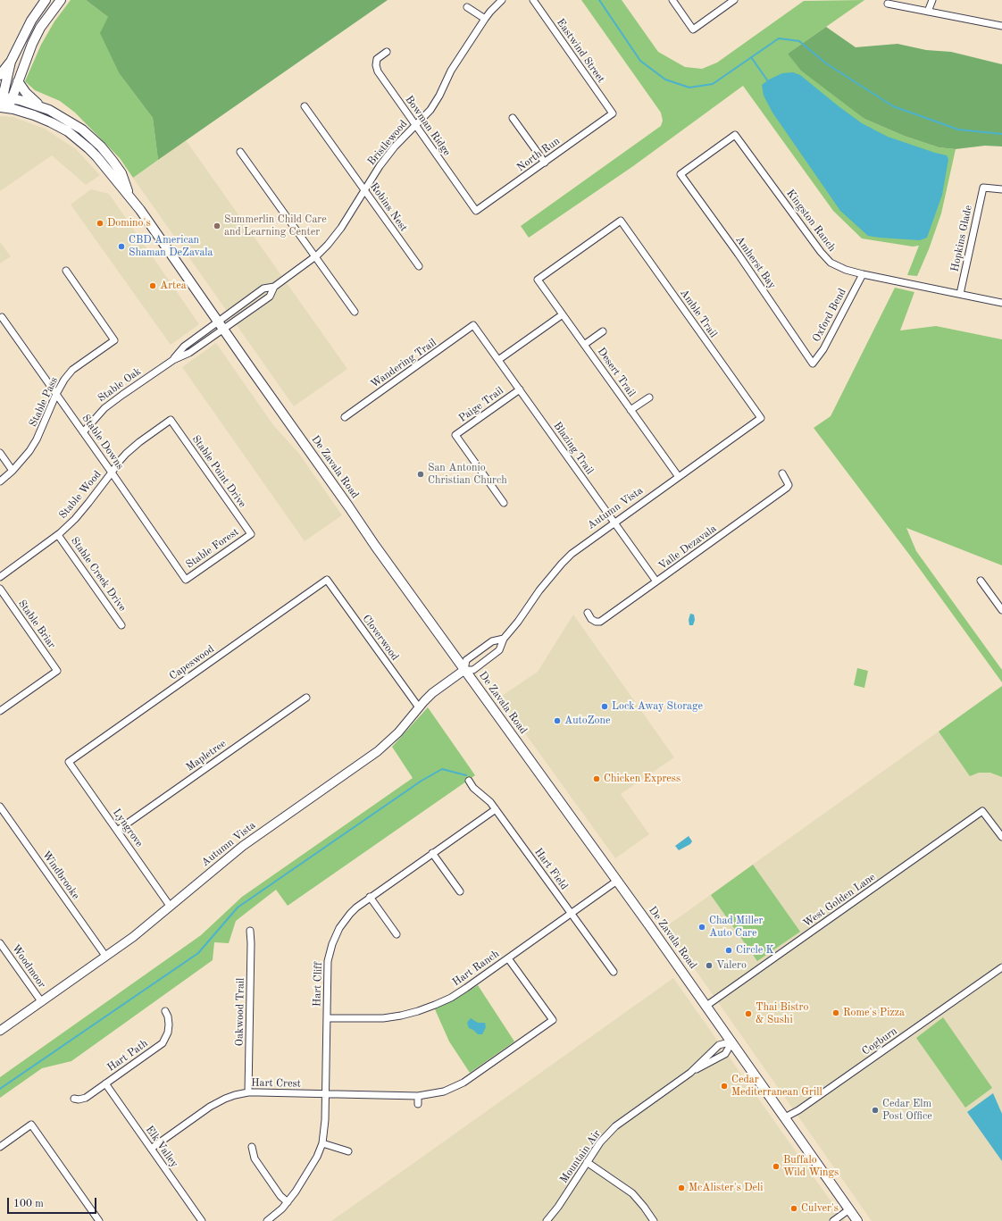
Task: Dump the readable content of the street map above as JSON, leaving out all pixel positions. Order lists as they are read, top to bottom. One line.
{"streets":{"main road":["De Zavala Road"],"street":["Eastwind Street","Bowman Ridge","Bristlewood","North Run","Robins Nest","Kingston Ranch","Hopkins Glade","Amherst Bay","Amble Trail","Oxford Bend","Wandering Trail","Desert Trail","Stable Oak","Stable Pass","Paige Trail","Stable Downs","Blazing Trail","Stable Point Drive","Stable Wood","Autumn Vista","Valle Dezavala","Stable Forest","Stable Creek Drive","Stable Briar","Cloverwood","Capeswood","Mapletree","Lyngrove","Hart Field","Windbrooke","West Golden Lane","Woodmoor","Hart Ranch","Hart Cliff","Oakwood Trail","Cogburn","Hart Path","Hart Crest","Elk Valley","Mountain Air"]},"crossings":[["Eastwind Street","North Run"],["Bowman Ridge","Bristlewood"],["Bowman Ridge","North Run"],["Bristlewood","Robins Nest"],["Bristlewood","Stable Oak"],["Bristlewood","De Zavala Road"],["Kingston Ranch","Hopkins Glade"],["Kingston Ranch","Amherst Bay"],["Kingston Ranch","Oxford Bend"],["Amherst Bay","Oxford Bend"],["Amble Trail","Desert Trail"],["Amble Trail","Autumn Vista"],["Wandering Trail","Blazing Trail"],["Desert Trail","Autumn Vista"],["Stable Oak","Stable Downs"],["Stable Oak","De Zavala Road"],["Stable Pass","Stable Downs"],["Paige Trail","Blazing Trail"],["Stable Downs","Stable Wood"],["Stable Downs","Stable Forest"],["Blazing Trail","Autumn Vista"],["Blazing Trail","Valle Dezavala"],["De Zavala Road","Autumn Vista"],["De Zavala Road","West Golden Lane"],["De Zavala Road","Hart Ranch"],["De Zavala Road","Cogburn"],["De Zavala Road","Mountain Air"],["Stable Point Drive","Stable Wood"],["Stable Point Drive","Stable Forest"],["Stable Wood","Stable Creek Drive"],["Autumn Vista","Cloverwood"],["Autumn Vista","Lyngrove"],["Autumn Vista","Windbrooke"],["Autumn Vista","Woodmoor"],["Cloverwood","Capeswood"],["Capeswood","Lyngrove"],["Mapletree","Lyngrove"],["Hart Field","Hart Ranch"],["Hart Field","Hart Cliff"],["Hart Ranch","Hart Cliff"],["Hart Ranch","Hart Crest"],["Hart Cliff","Hart Crest"],["Oakwood Trail","Hart Crest"],["Hart Path","Elk Valley"],["Hart Crest","Elk Valley"]],"places":["Domino's","Summerlin Child Care and Learning Center","CBD American Shaman DeZavala","Artea","San Antonio Christian Church","Lock Away Storage","AutoZone","Chicken Express","Chad Miller Auto Care","Circle K","Valero","Rome's Pizza","Thai Bistro & Sushi","Cedar Mediterranean Grill","Cedar Elm Post Office","Buffalo Wild Wings","McAlister's Deli","Culver's"],"scale_bar":"100 m"}
